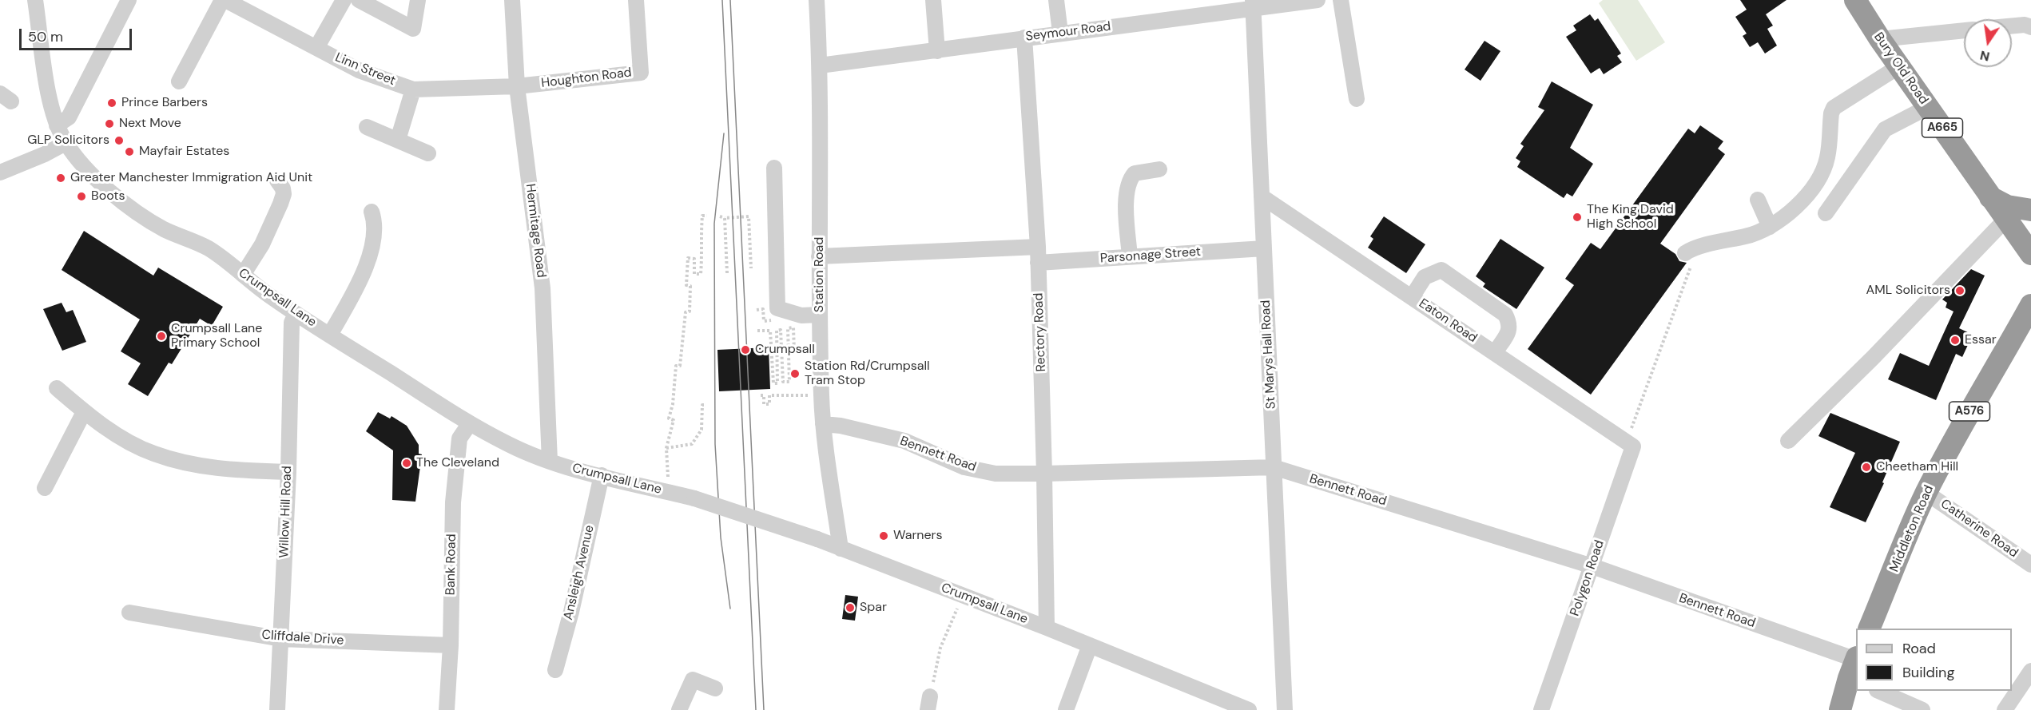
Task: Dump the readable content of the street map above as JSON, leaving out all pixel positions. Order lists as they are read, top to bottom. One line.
{"streets":{"highway":["Bury Old Road","A665","A576","Middleton Road"],"street":["Seymour Road","Linn Street","Houghton Road","Hermitage Road","Parsonage Street","Station Road","Crumpsall Lane","Eaton Road","Rectory Road","St Marys Hall Road","Bennett Road","Willow Hill Road","Catherine Road","Bank Road","Ansleigh Avenue","Polygon Road","Cliffdale Drive"]},"crossings":[["Seymour Road","Station Road"],["Seymour Road","Rectory Road"],["Seymour Road","St Marys Hall Road"],["Linn Street","Houghton Road"],["Linn Street","Hermitage Road"],["Houghton Road","Hermitage Road"],["Hermitage Road","Crumpsall Lane"],["Parsonage Street","Rectory Road"],["Parsonage Street","St Marys Hall Road"],["Station Road","Crumpsall Lane"],["Station Road","Bennett Road"],["Crumpsall Lane","Rectory Road"],["Crumpsall Lane","Willow Hill Road"],["Crumpsall Lane","Bank Road"],["Crumpsall Lane","Ansleigh Avenue"],["Eaton Road","St Marys Hall Road"],["Eaton Road","Polygon Road"],["Rectory Road","Bennett Road"],["St Marys Hall Road","Bennett Road"],["Bennett Road","Polygon Road"],["Willow Hill Road","Cliffdale Drive"],["Middleton Road","Catherine Road"],["Bank Road","Cliffdale Drive"]],"places":["Prince Barbers","Next Move","GLP Solicitors","Mayfair Estates","Greater Manchester Immigration Aid Unit","Boots","The King David High School","AML Solicitors","Crumpsall Lane Primary School","Essar","Crumpsall","Station Rd/Crumpsall Tram Stop","The Cleveland","Cheetham Hill","Warners","Spar"],"legend":["Road","Building"],"scale_bar":"50 m","north":"bottom"}
